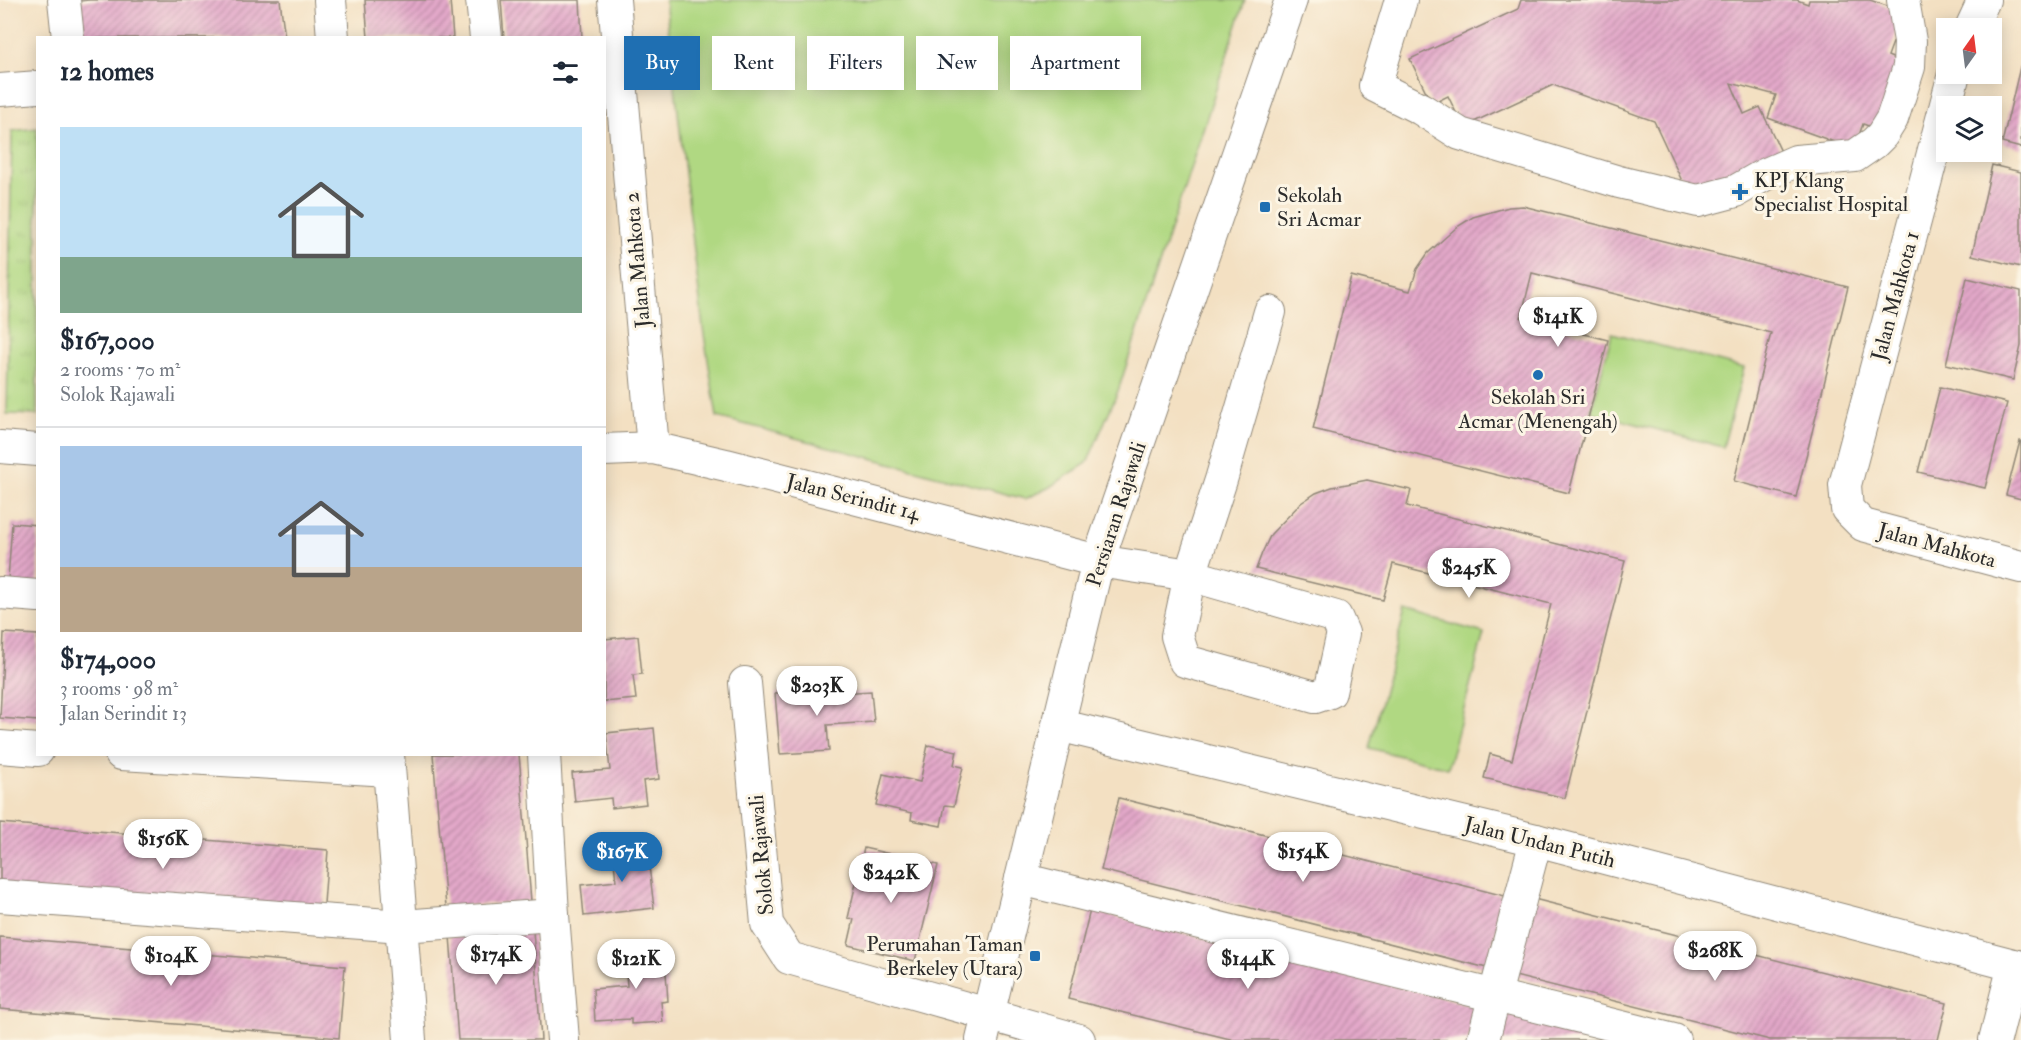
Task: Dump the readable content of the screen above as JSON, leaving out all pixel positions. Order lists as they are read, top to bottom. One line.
{"streets":{"street":["Jalan Mahkota 2","Jalan Mahkota 1","Jalan Serindit 14","Persiaran Rajawali","Jalan Mahkota","Jalan Undan Putih","Solok Rajawali"]},"crossings":[["Jalan Mahkota 2","Jalan Serindit 14"],["Jalan Mahkota 1","Jalan Mahkota"],["Jalan Serindit 14","Persiaran Rajawali"],["Persiaran Rajawali","Jalan Undan Putih"],["Persiaran Rajawali","Solok Rajawali"]],"places":{"health":["KPJ Klang Specialist Hospital"],"transit":["Sekolah Sri Acmar","Perumahan Taman Berkeley (Utara)"],"other":["Sekolah Sri Acmar (Menengah)"]},"north":"top","page":{"chip":["Buy","Rent","Filters","New","Apartment"],"heading":"12 homes","list":[{"name":"$167,000","note":"2 rooms · 70 m² · Solok Rajawali"},{"name":"$174,000","note":"3 rooms · 98 m² · Jalan Serindit 13"}],"price":["$141K","$245K","$203K","$156K","$167K","$154K","$242K","$268K","$174K","$104K","$121K","$144K"]}}
